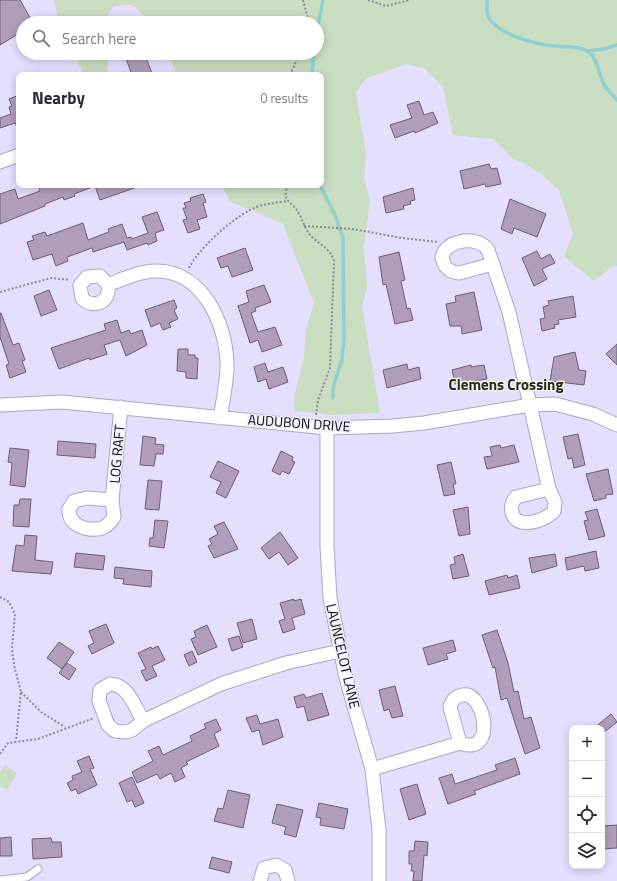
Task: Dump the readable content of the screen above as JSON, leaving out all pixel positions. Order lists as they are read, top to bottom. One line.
{"streets":{"street":["AUDUBON DRIVE","LOG RAFT","LAUNCELOT LANE"]},"crossings":[["AUDUBON DRIVE","LOG RAFT"],["AUDUBON DRIVE","LAUNCELOT LANE"]],"districts":["Clemens Crossing"],"page":{"search":"Search here","heading":["Nearby","0 results"],"map_buttons":["+","−"]}}
